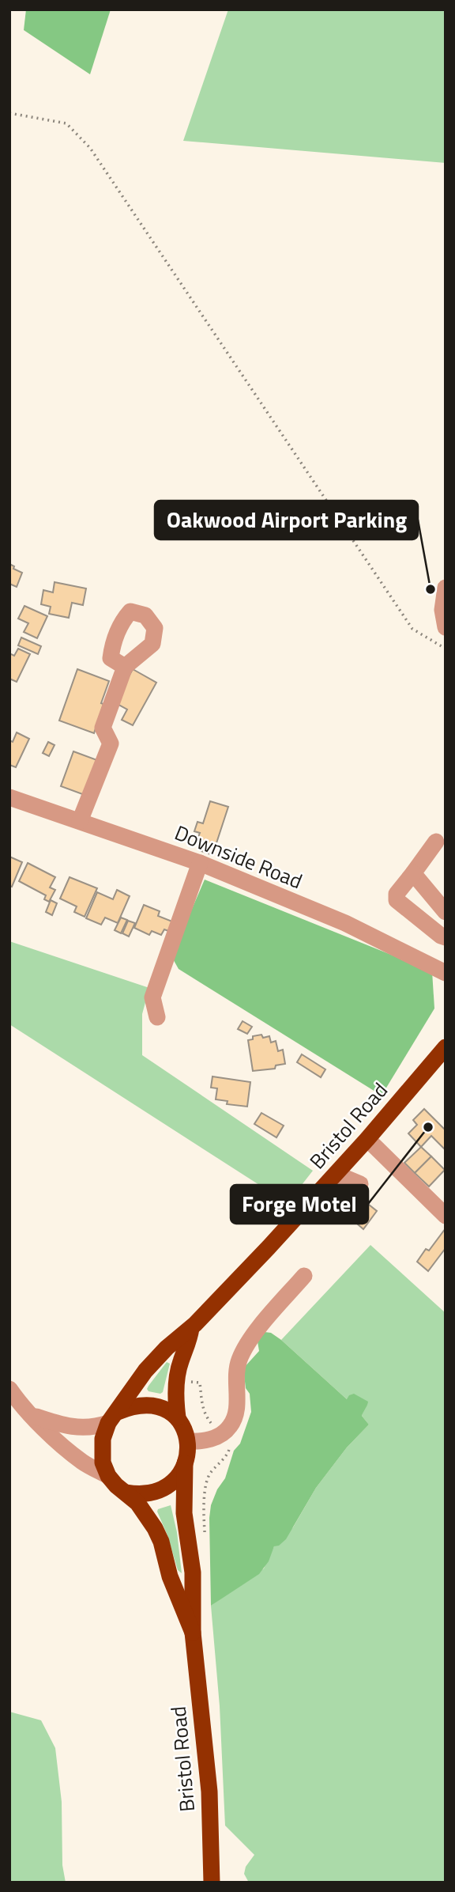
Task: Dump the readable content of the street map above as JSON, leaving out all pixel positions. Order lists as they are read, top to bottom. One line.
{"streets":{"highway":["Bristol Road"],"street":["Downside Road"]},"places":["Oakwood Airport Parking","Forge Motel"]}
